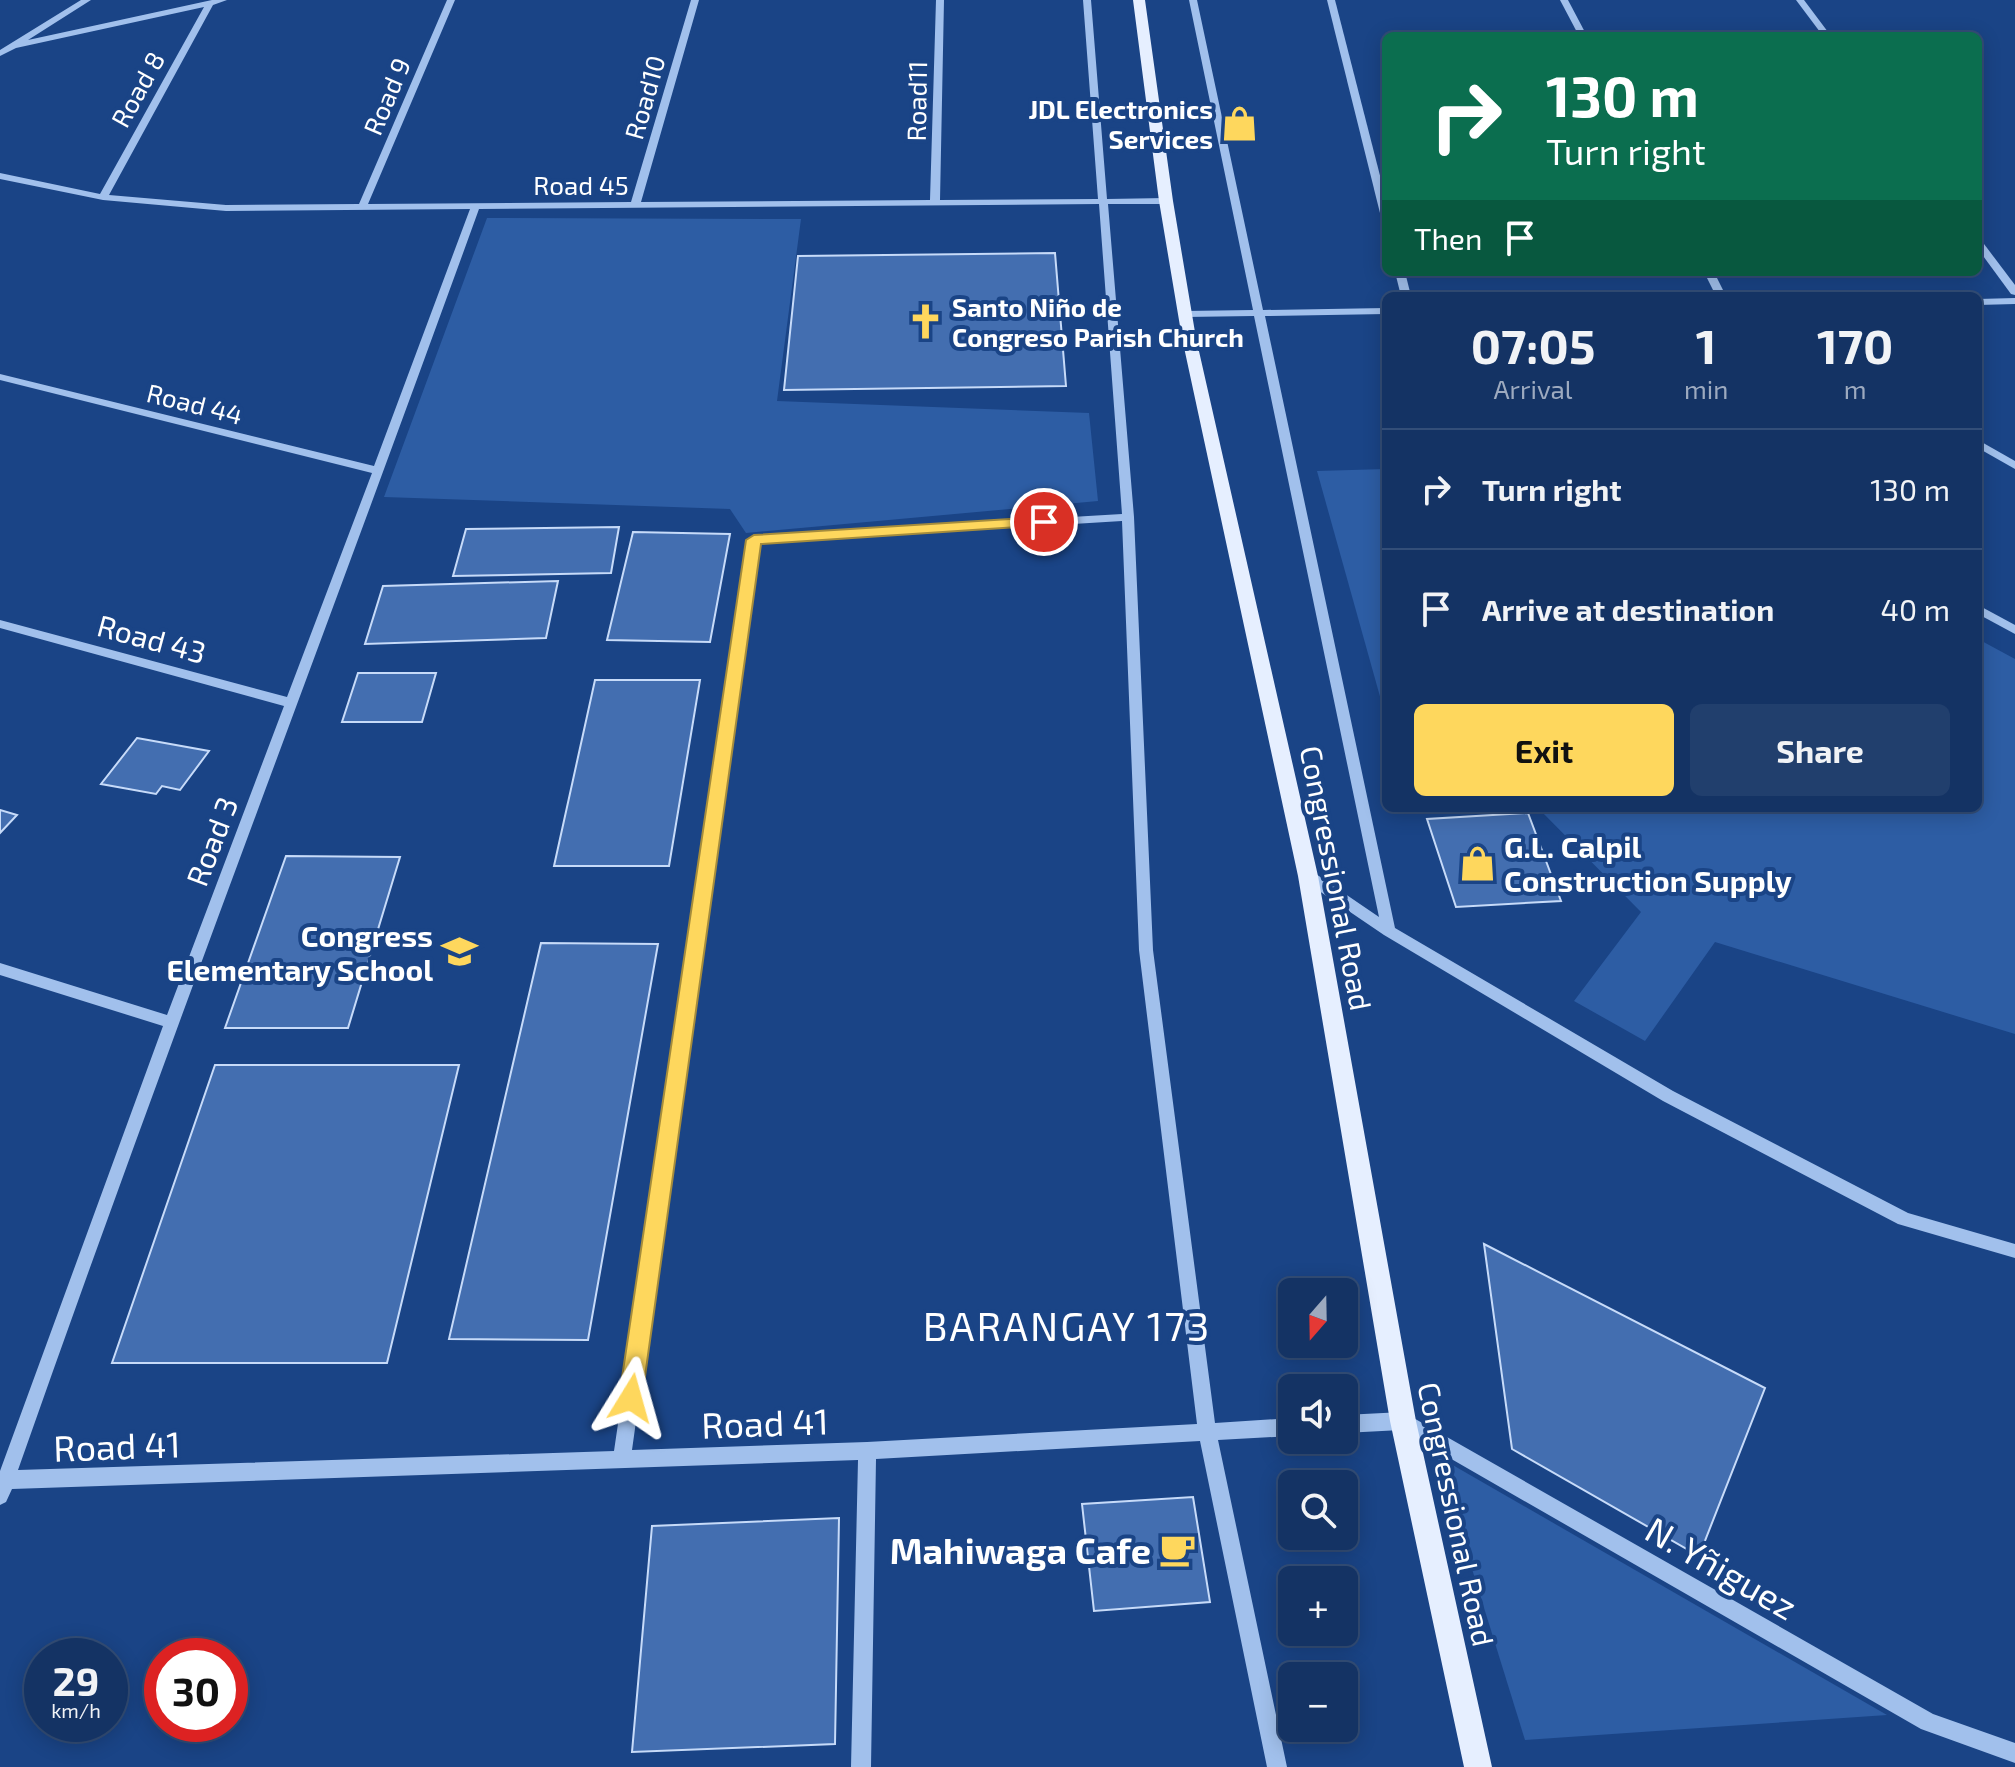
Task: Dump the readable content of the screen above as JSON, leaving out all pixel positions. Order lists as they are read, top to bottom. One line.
{"streets":{"main road":["Congressional Road"],"street":["Road 8","Road 9","Road10","Road11","Road 45","Road 44","Road 43","Road 3","Road 41","N. Yñiguez"]},"crossings":[["Road 8","Road 45"],["Road 9","Road 45"],["Road10","Road 45"],["Road11","Road 45"],["Road 45","Road 3"],["Road 45","Congressional Road"],["Road 44","Road 3"],["Road 43","Road 3"],["Road 3","Road 41"],["Congressional Road","N. Yñiguez"]],"districts":["BARANGAY 173"],"places":{"shop":["JDL Electronics Services","G.L. Calpil Construction Supply"],"church":["Santo Niño de Congreso Parish Church"],"school or university":["Congress Elementary School"],"cafe":["Mahiwaga Cafe"]},"north":"bottom","page":{"turn":["130 m","Turn right"],"then":"Then","eta":["07:05","Arrival","1","min","170","m"],"list":[{"name":"Turn right","value":"130 m"},{"name":"Arrive at destination","value":"40 m"}],"buttons":["Exit","Share"],"map_buttons":["+","−"],"speed":"29 km/h","limit":"30"}}
